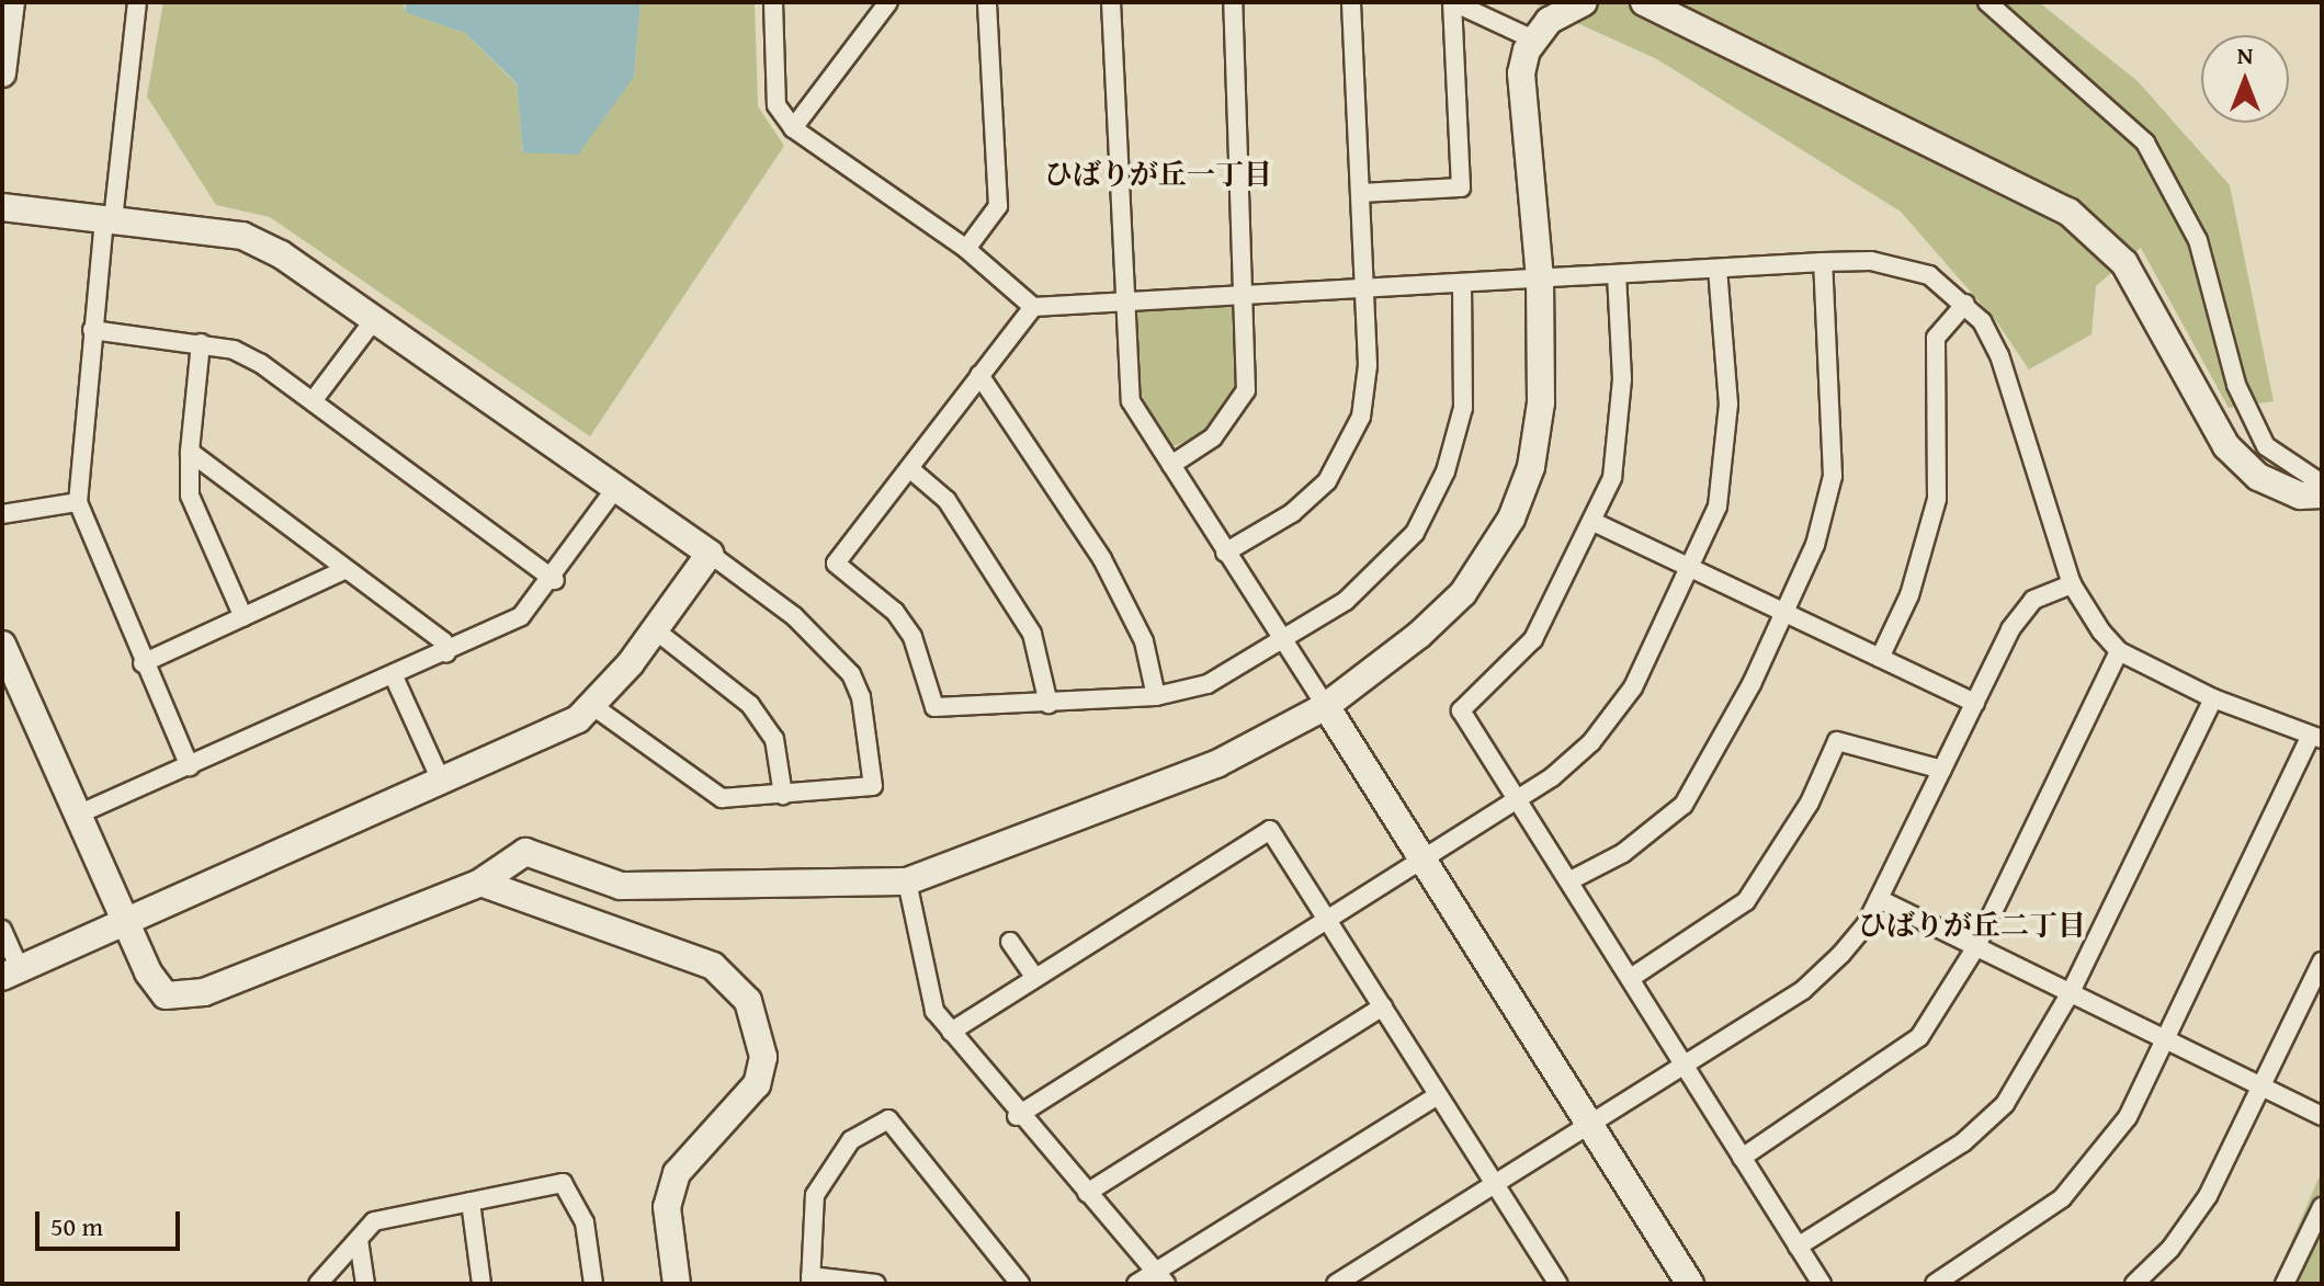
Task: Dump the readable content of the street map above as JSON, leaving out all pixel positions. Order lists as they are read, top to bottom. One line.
{"districts":["ひばりが丘一丁目","ひばりが丘二丁目"],"scale_bar":"50 m","north":"top"}
